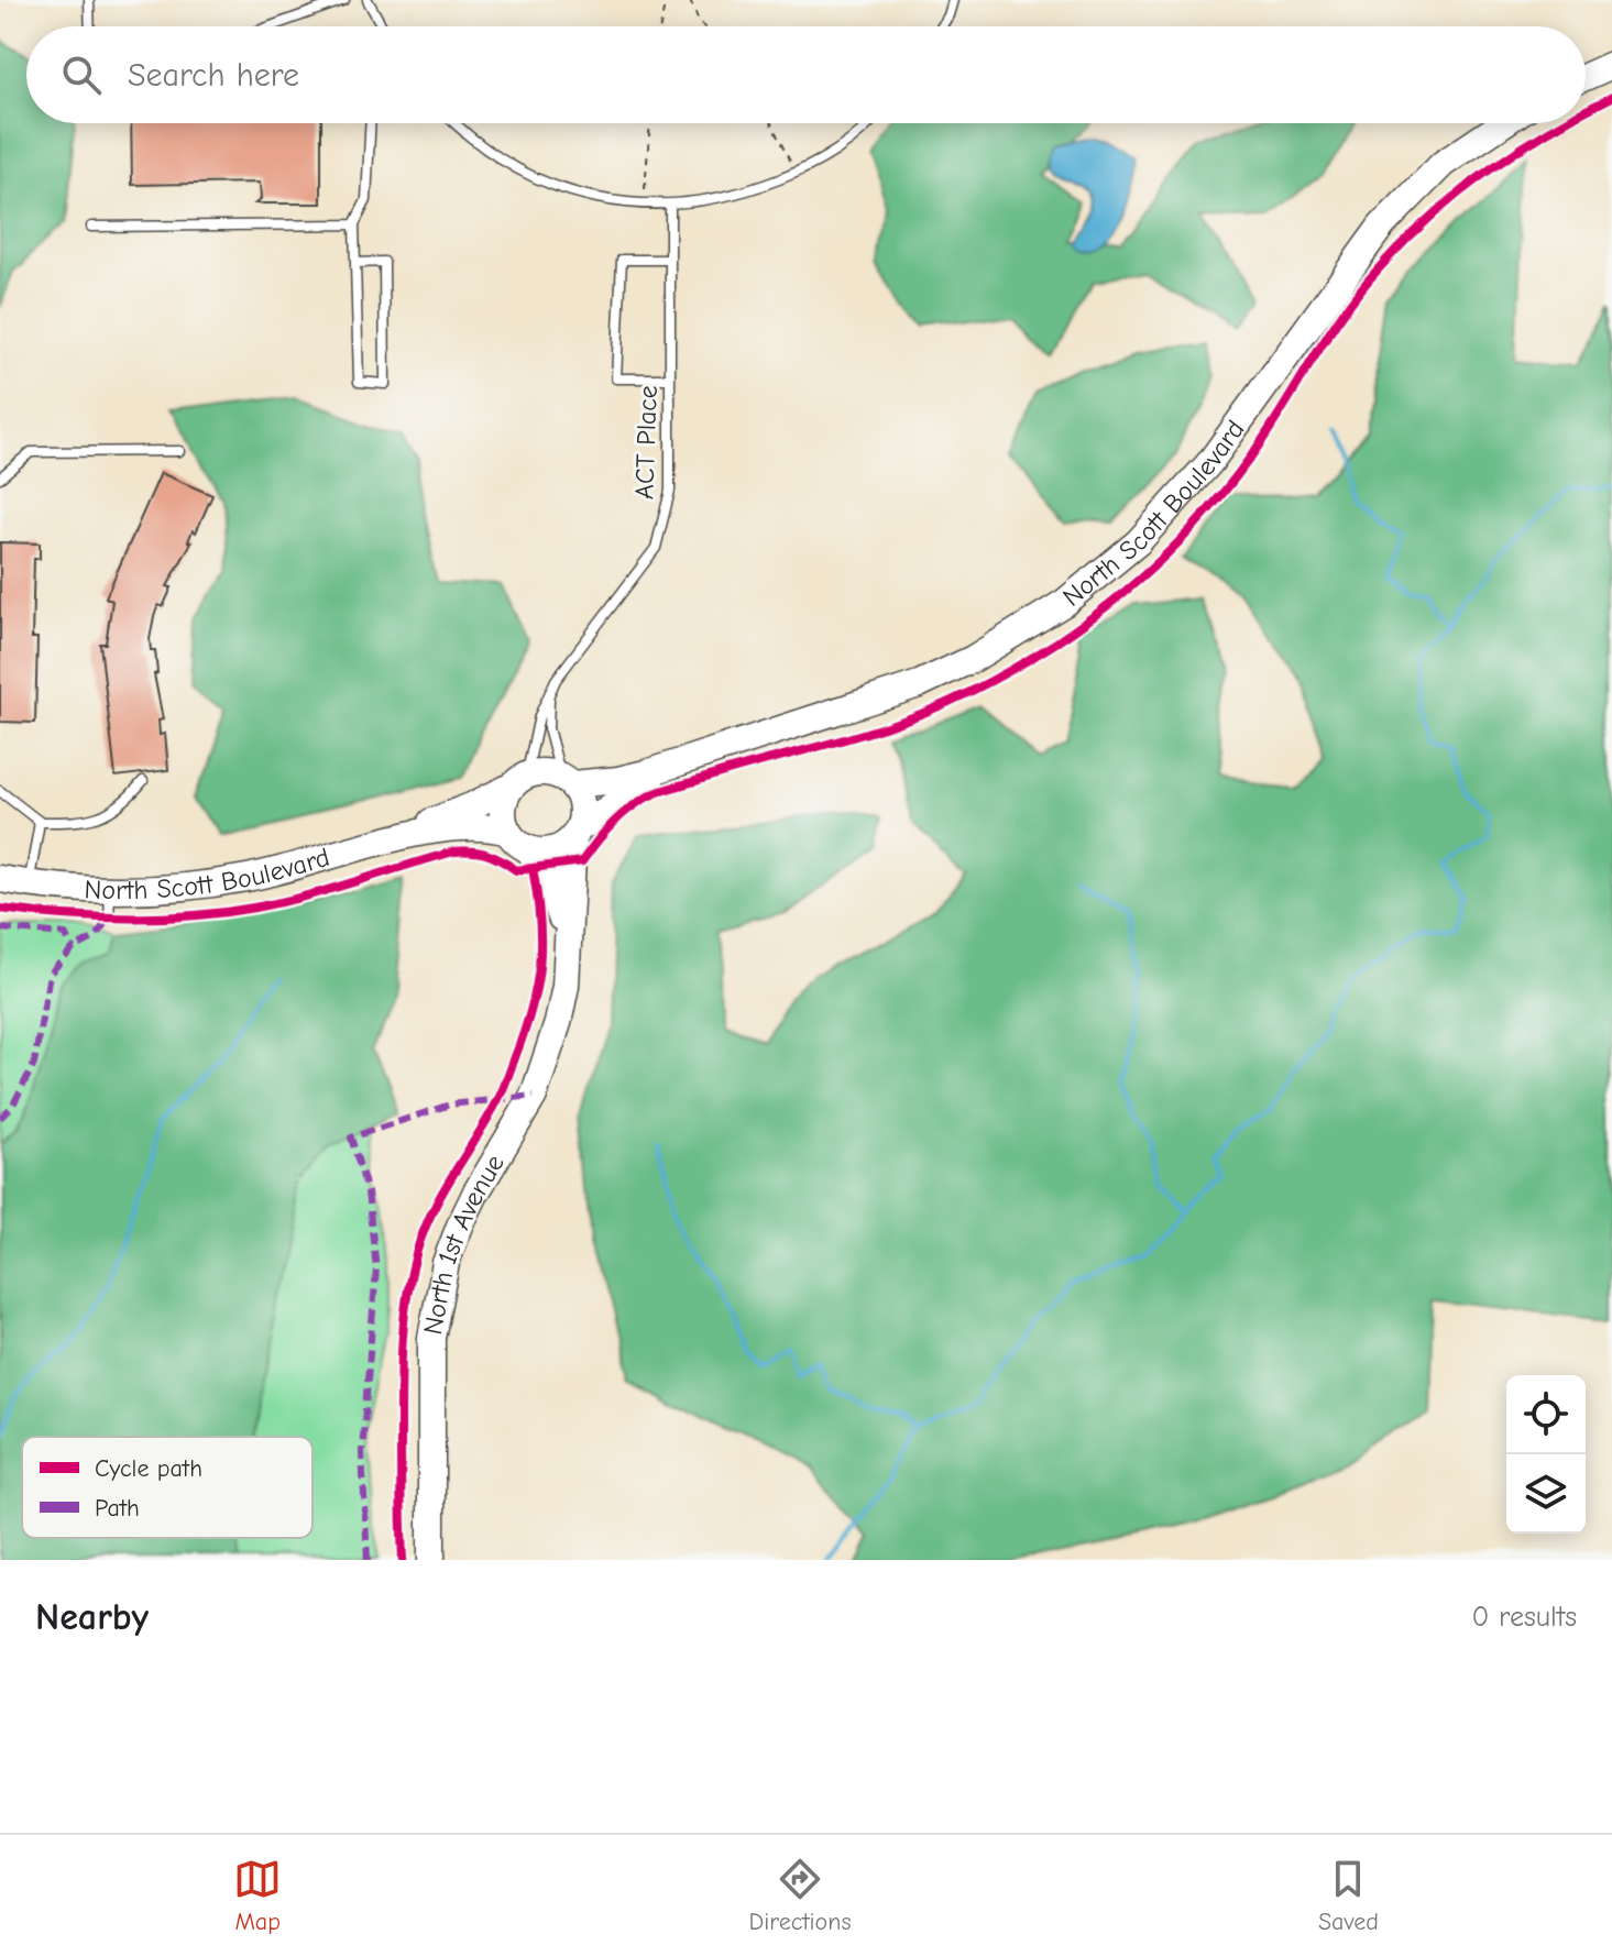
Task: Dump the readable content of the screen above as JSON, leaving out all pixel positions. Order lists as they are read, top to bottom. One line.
{"streets":{"main road":["North Scott Boulevard","North 1st Avenue"],"lane":["ACT Place"]},"crossings":[["ACT Place","North Scott Boulevard"],["ACT Place","North 1st Avenue"],["North Scott Boulevard","North 1st Avenue"]],"legend":["Cycle path","Path"],"page":{"search":"Search here","heading":["Nearby","0 results"],"nav":["Map","Directions","Saved"]}}
